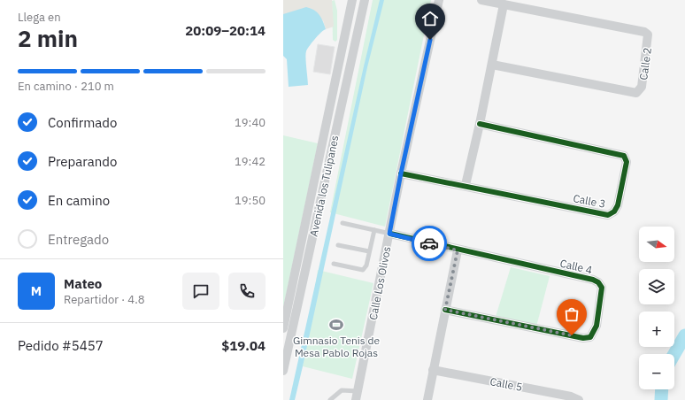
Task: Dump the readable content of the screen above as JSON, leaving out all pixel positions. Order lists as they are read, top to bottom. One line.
{"streets":{"street":["Calle 2","Avenida los Tulipanes","Calle 3","Calle 4","Calle Los Olivos","Calle 5"]},"crossings":[["Calle 3","Calle Los Olivos"],["Calle 4","Calle Los Olivos"]],"places":{"sports":["Gimnasio Tenis de Mesa Pablo Rojas"]},"north":"right","page":{"heading":["2 min","Llega en","20:09–20:14"],"panel":["Mateo","Repartidor · 4.8","Pedido #5457","$19.04"],"bar":"En camino · 210 m","list":[["Confirmado","19:40"],["Preparando","19:42"],["En camino","19:50"],"Entregado"],"map_buttons":["+","−"],"round":"M"}}
